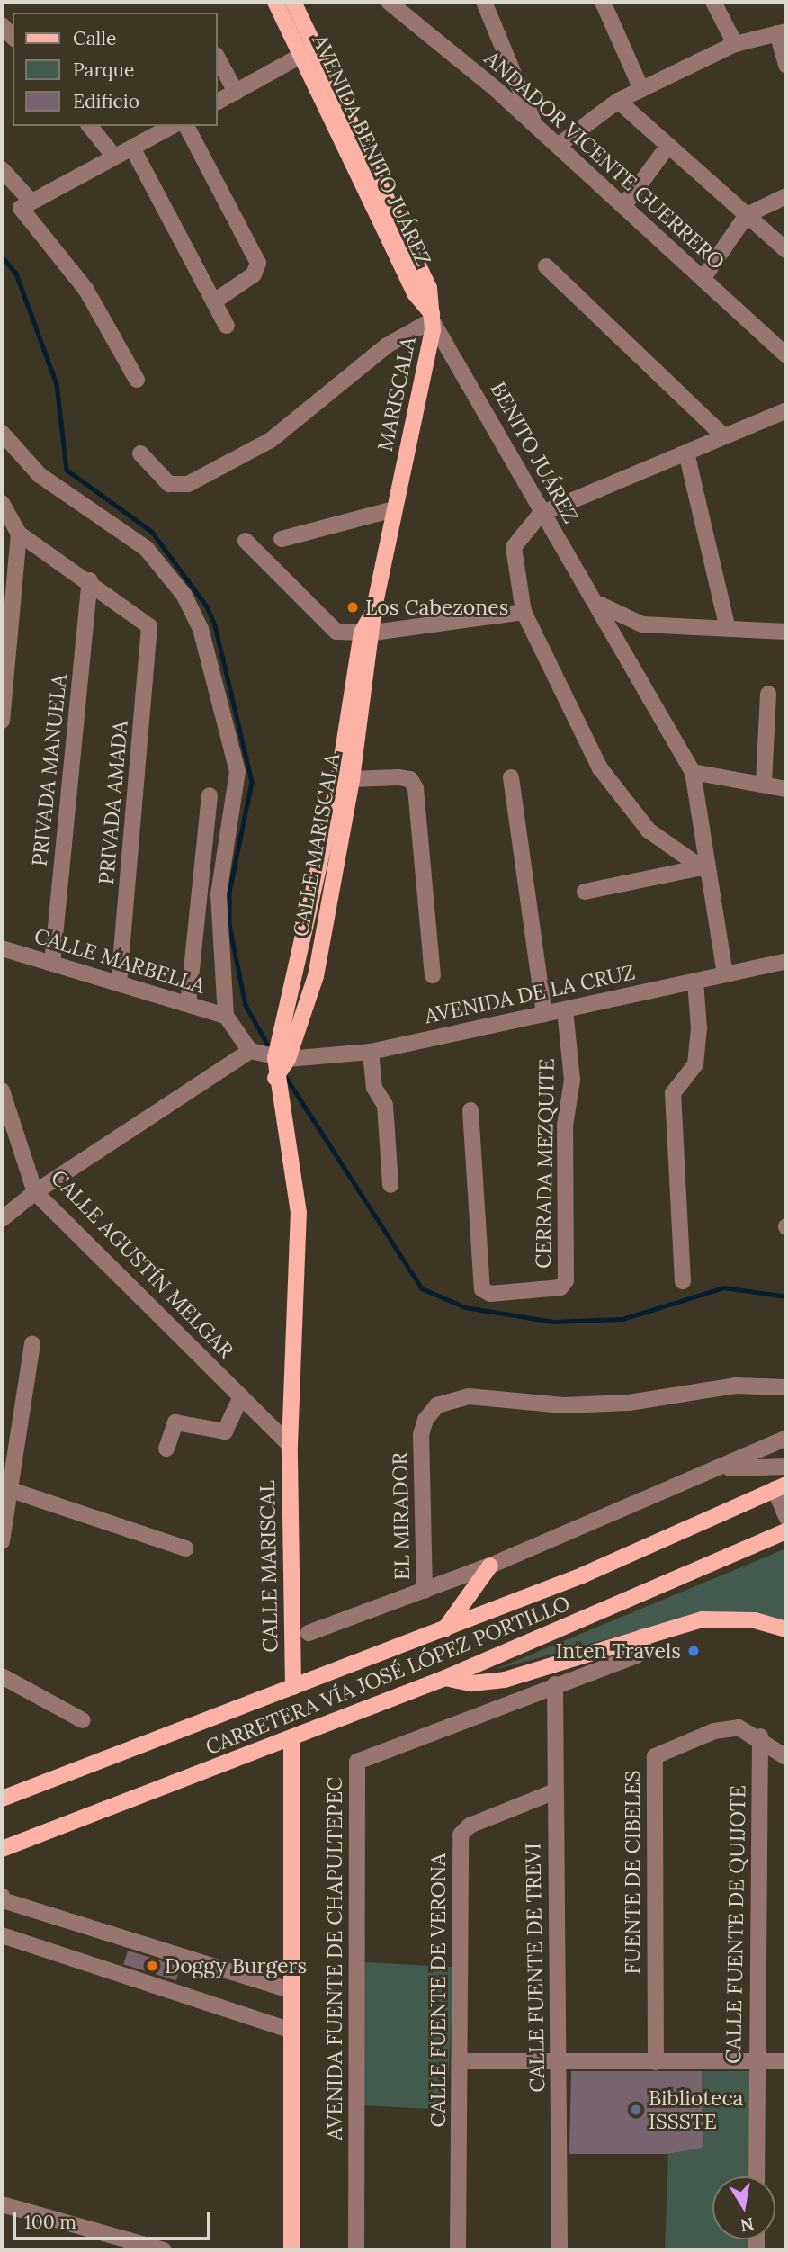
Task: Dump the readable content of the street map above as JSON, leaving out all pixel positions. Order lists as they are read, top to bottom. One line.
{"streets":{"main road":["AVENIDA BENITO JUÁREZ","MARISCALA","CALLE MARISCALA","CALLE MARISCAL","CARRETERA VÍA JOSÉ LÓPEZ PORTILLO"],"street":["ANDADOR VICENTE GUERRERO","BENITO JUÁREZ","PRIVADA MANUELA","PRIVADA AMADA","CALLE MARBELLA","AVENIDA DE LA CRUZ","CERRADA MEZQUITE","CALLE AGUSTÍN MELGAR","EL MIRADOR","FUENTE DE CIBELES","CALLE FUENTE DE QUIJOTE","AVENIDA FUENTE DE CHAPULTEPEC","CALLE FUENTE DE TREVI","CALLE FUENTE DE VERONA"]},"crossings":[["AVENIDA BENITO JUÁREZ","MARISCALA"],["AVENIDA BENITO JUÁREZ","BENITO JUÁREZ"],["MARISCALA","BENITO JUÁREZ"],["MARISCALA","CALLE MARISCALA"],["PRIVADA MANUELA","PRIVADA AMADA"],["PRIVADA MANUELA","CALLE MARBELLA"],["PRIVADA AMADA","CALLE MARBELLA"],["CALLE MARISCALA","AVENIDA DE LA CRUZ"],["CALLE MARISCALA","CALLE AGUSTÍN MELGAR"],["CALLE MARISCALA","CALLE MARISCAL"],["AVENIDA DE LA CRUZ","CERRADA MEZQUITE"],["CALLE AGUSTÍN MELGAR","CALLE MARISCAL"],["CALLE MARISCAL","CARRETERA VÍA JOSÉ LÓPEZ PORTILLO"],["FUENTE DE CIBELES","CALLE FUENTE DE QUIJOTE"],["AVENIDA FUENTE DE CHAPULTEPEC","CALLE FUENTE DE TREVI"],["CALLE FUENTE DE TREVI","CALLE FUENTE DE VERONA"]],"places":["Los Cabezones","Inten Travels","Doggy Burgers","Biblioteca ISSSTE"],"legend":["Calle","Parque","Edificio"],"scale_bar":"100 m","north":"bottom"}
